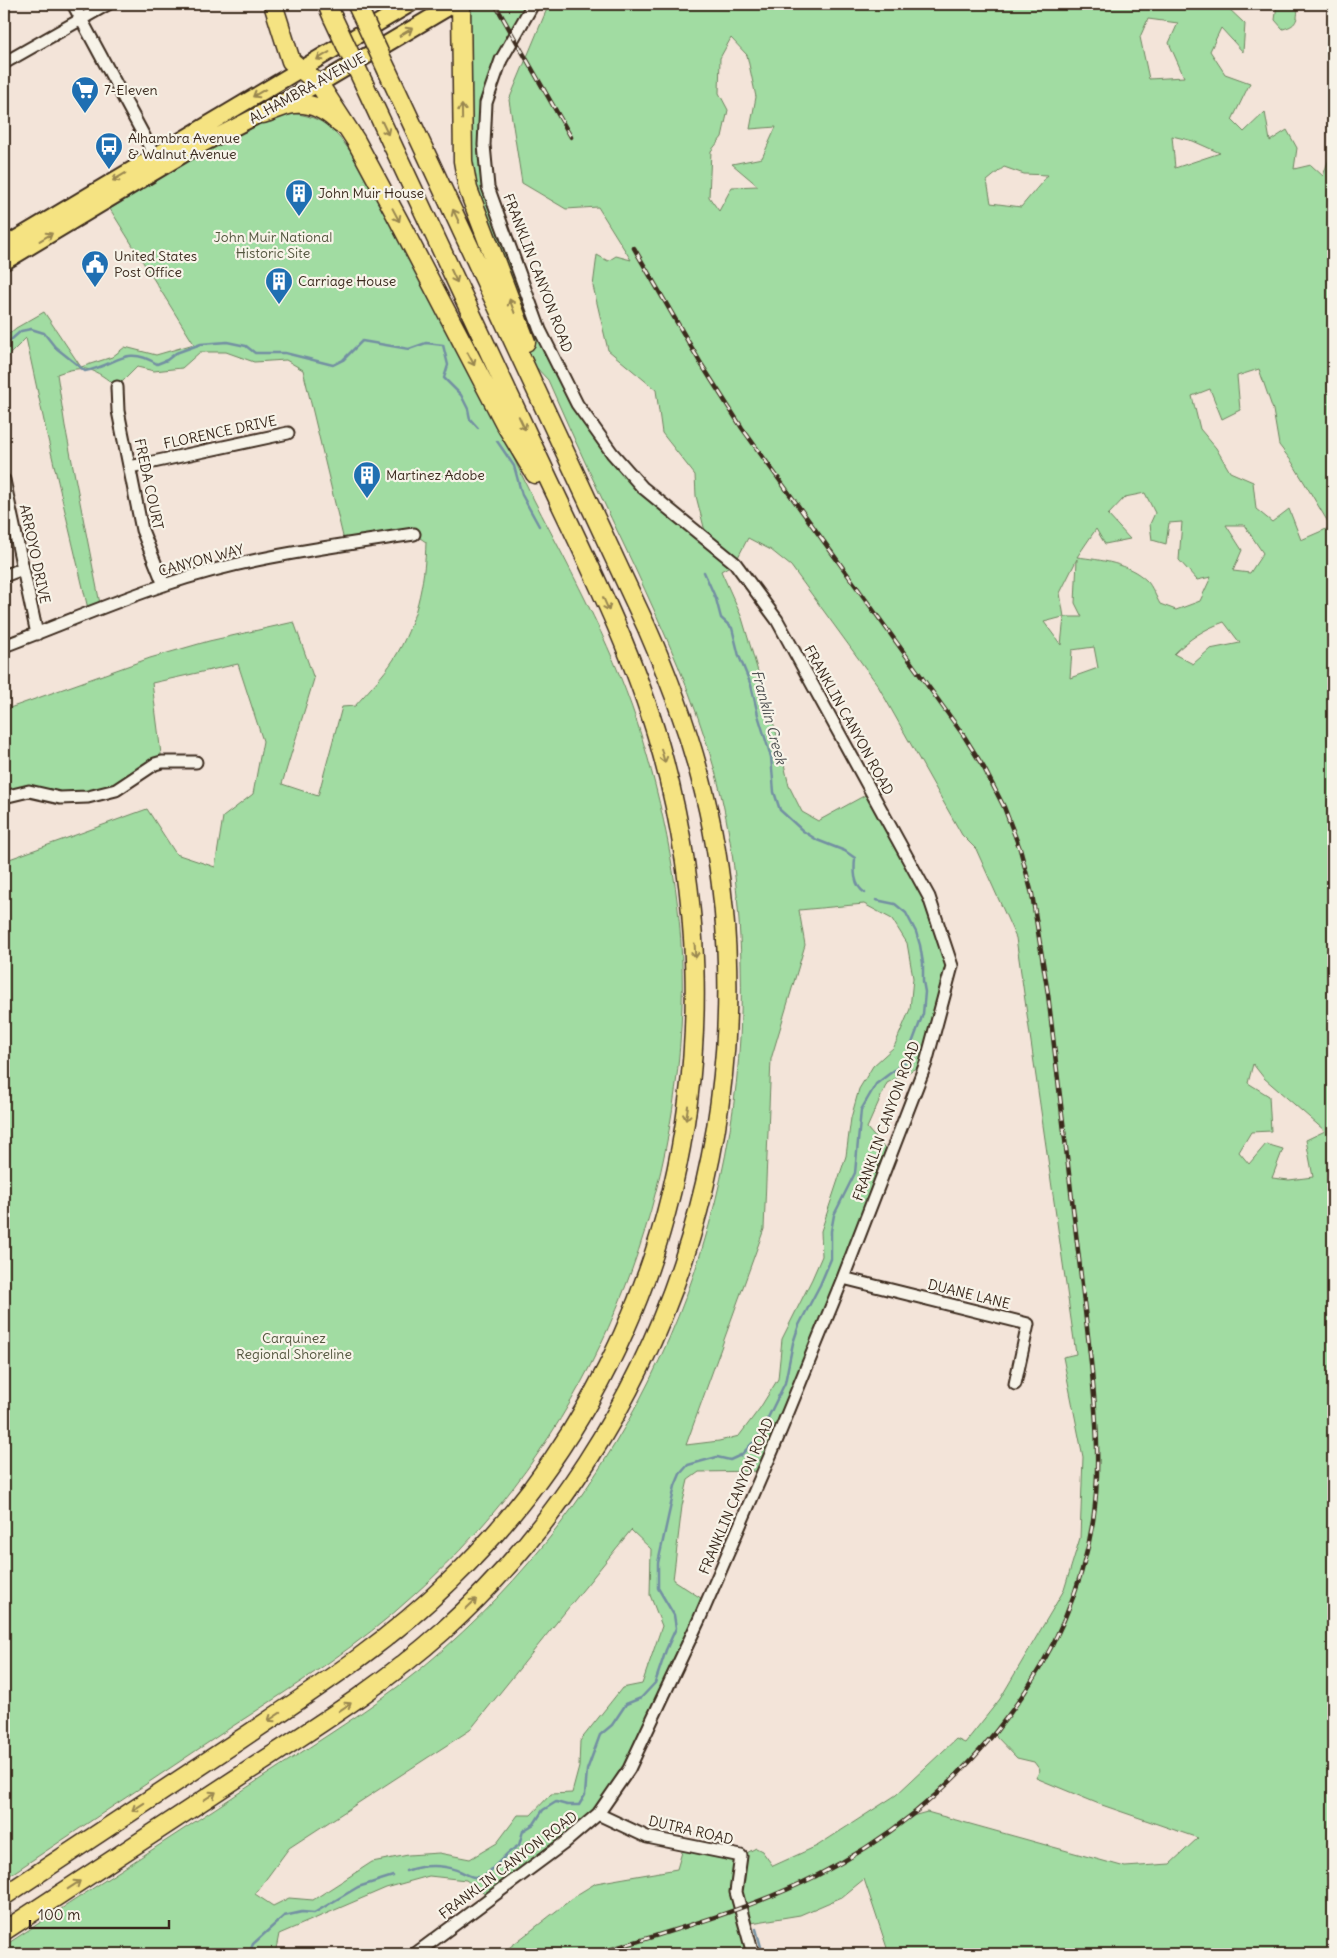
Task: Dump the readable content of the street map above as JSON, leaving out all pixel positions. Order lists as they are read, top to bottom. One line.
{"streets":{"main road":["ALHAMBRA AVENUE"],"street":["FRANKLIN CANYON ROAD","FLORENCE DRIVE","FREDA COURT","ARROYO DRIVE","CANYON WAY","DUANE LANE","DUTRA ROAD"]},"crossings":[["FRANKLIN CANYON ROAD","DUANE LANE"],["FRANKLIN CANYON ROAD","DUTRA ROAD"],["FLORENCE DRIVE","FREDA COURT"],["FREDA COURT","CANYON WAY"],["ARROYO DRIVE","CANYON WAY"]],"water":["Franklin Creek"],"parks":["John Muir National Historic Site","Carquinez Regional Shoreline"],"places":{"supermarket":["7-Eleven"],"bus stop":["Alhambra Avenue & Walnut Avenue"],"building":["John Muir House","Carriage House","Martinez Adobe"],"public building":["United States Post Office"]},"scale_bar":"100 m"}
